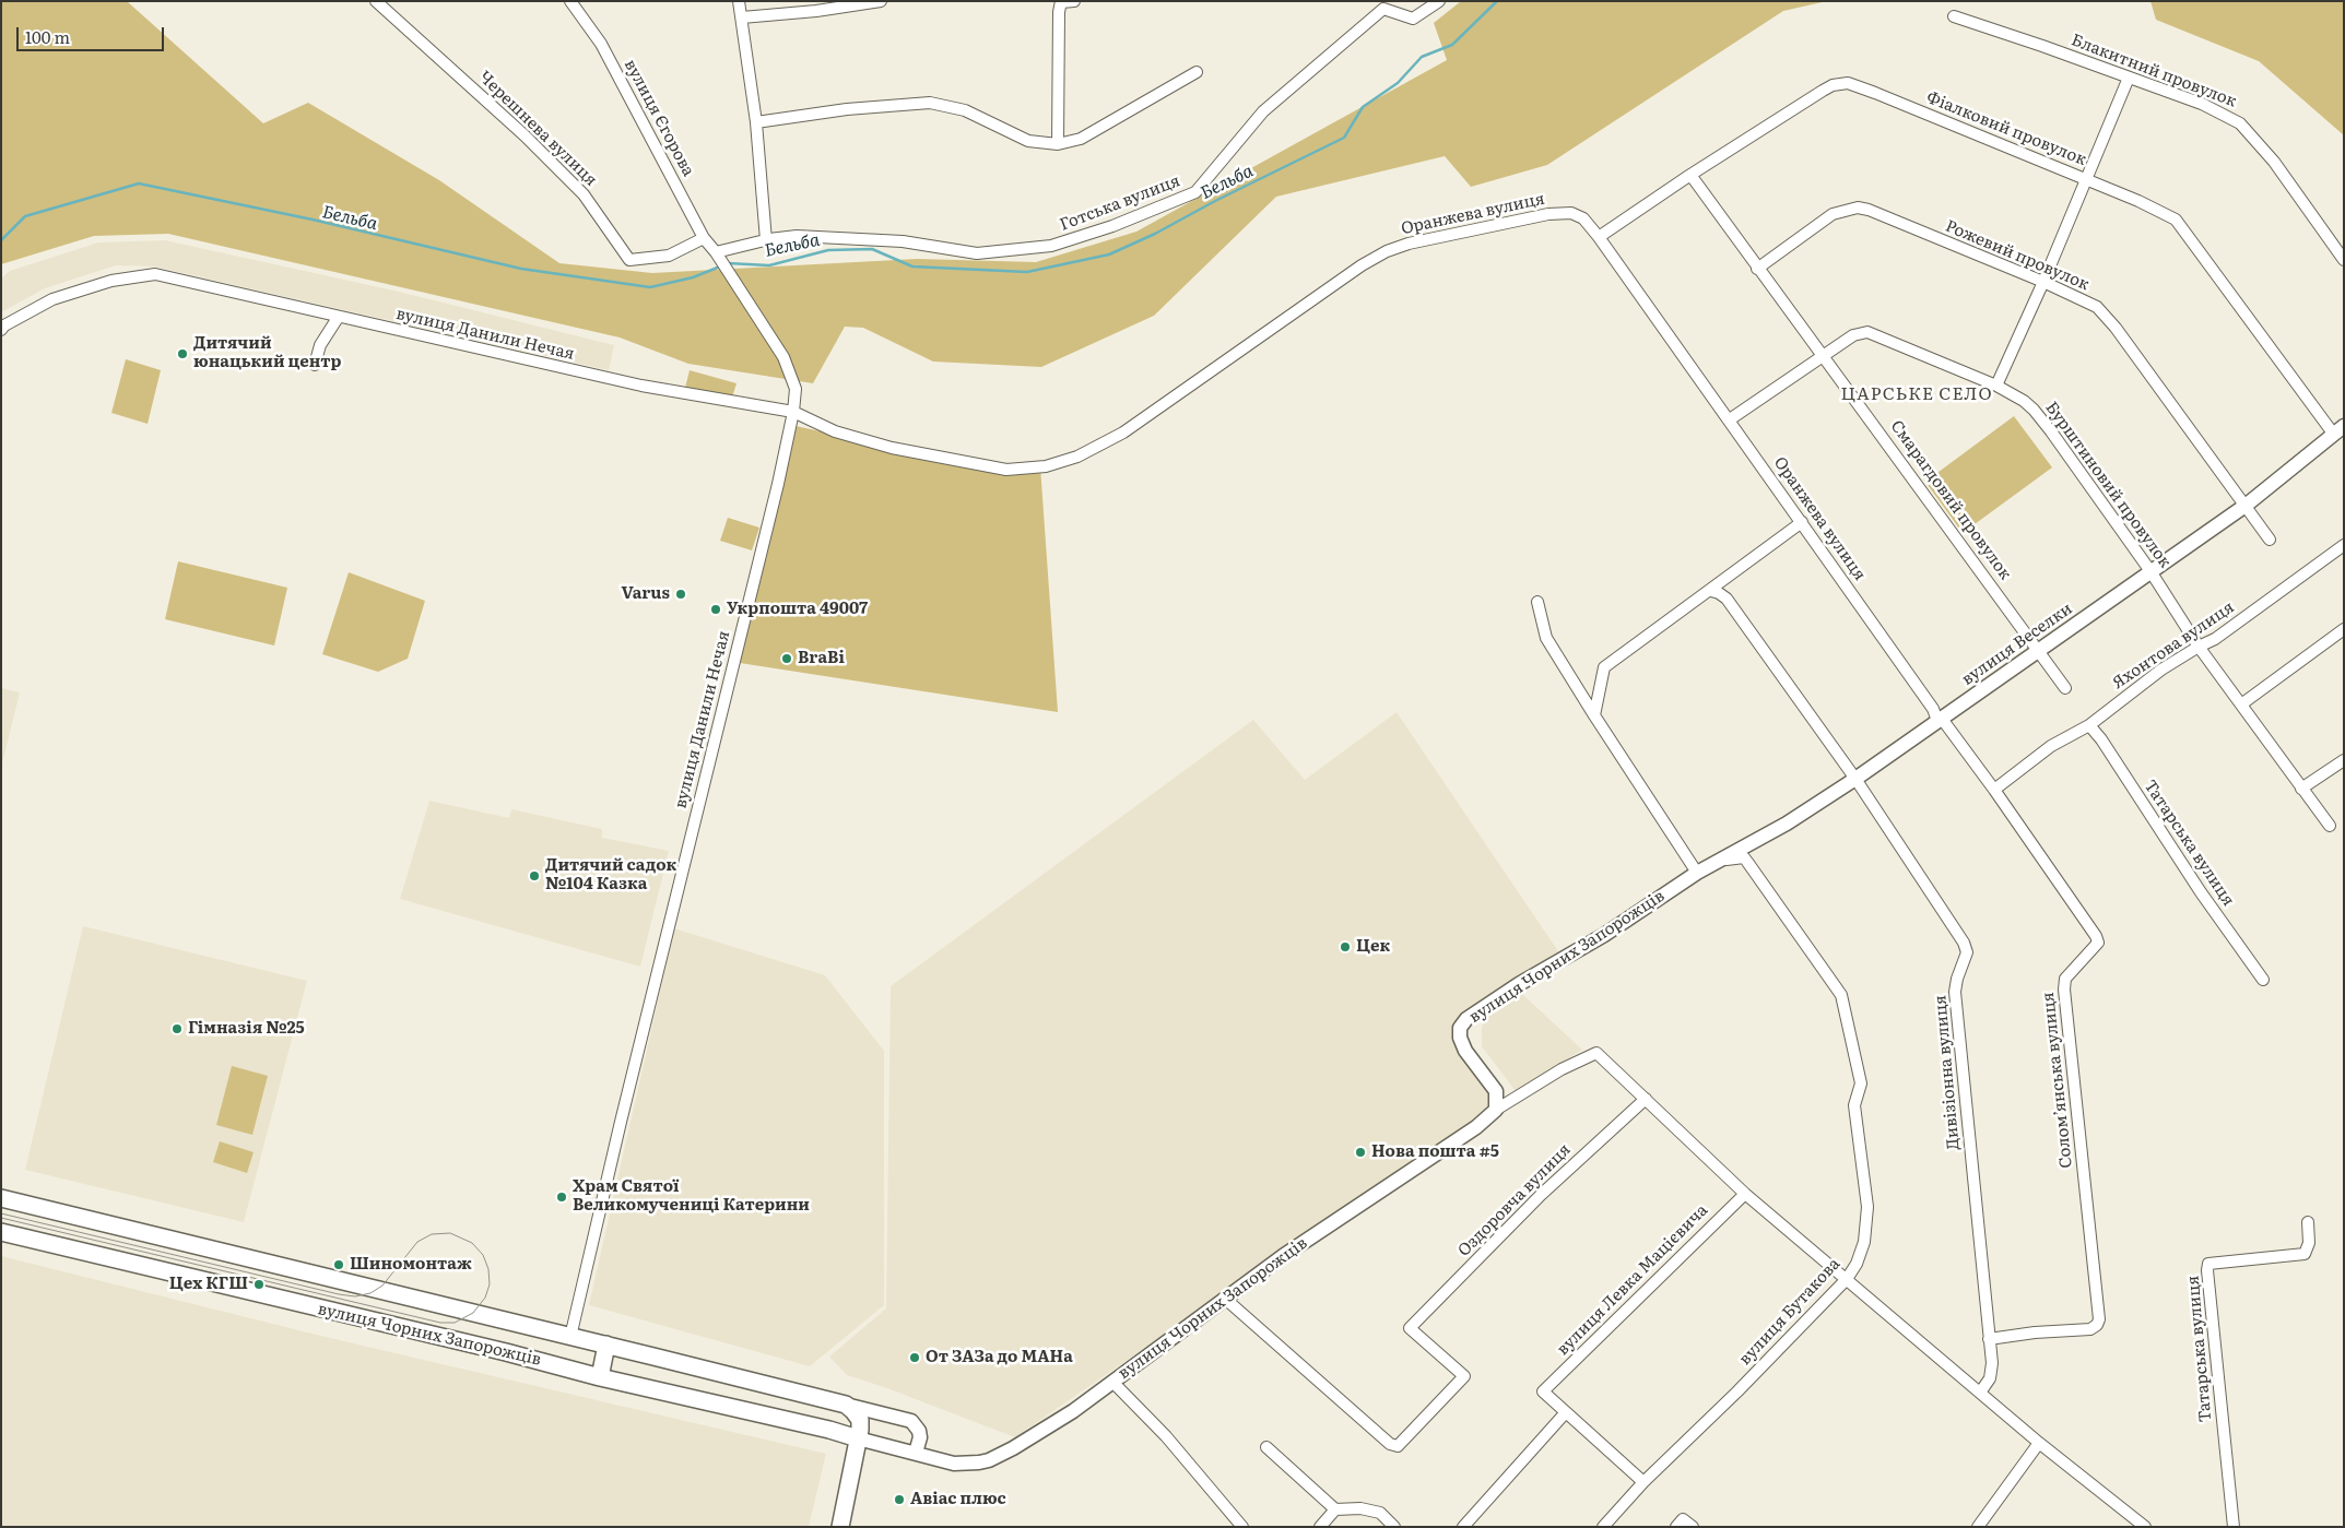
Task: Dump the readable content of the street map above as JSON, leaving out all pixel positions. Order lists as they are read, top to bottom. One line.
{"streets":{"main road":["вулиця Чорних Запорожців"],"street":["Блакитний провулок","вулиця Єгорова","Черешнева вулиця","Фіалковий провулок","Готська вулиця","Оранжева вулиця","Рожевий провулок","вулиця Данили Нечая","Бурштиновий провулок","Смарагдовий провулок","вулиця Веселки","Яхонтова вулиця","Татарська вулиця","Дивізіонна вулиця","Соломʼянська вулиця","Оздоровча вулиця","вулиця Левка Мацієвича","вулиця Бутакова"]},"crossings":[["вулиця Єгорова","Черешнева вулиця"],["вулиця Єгорова","Готська вулиця"],["вулиця Єгорова","Оранжева вулиця"],["вулиця Єгорова","вулиця Данили Нечая"],["Фіалковий провулок","Оранжева вулиця"],["Фіалковий провулок","Смарагдовий провулок"],["Фіалковий провулок","вулиця Веселки"],["Оранжева вулиця","вулиця Данили Нечая"],["Оранжева вулиця","Бурштиновий провулок"],["Оранжева вулиця","вулиця Веселки"],["Оранжева вулиця","Соломʼянська вулиця"],["Рожевий провулок","Смарагдовий провулок"],["Рожевий провулок","вулиця Веселки"],["вулиця Данили Нечая","вулиця Чорних Запорожців"],["Бурштиновий провулок","Смарагдовий провулок"],["Бурштиновий провулок","вулиця Веселки"],["Бурштиновий провулок","Яхонтова вулиця"],["Смарагдовий провулок","вулиця Веселки"],["вулиця Веселки","вулиця Чорних Запорожців"],["вулиця Веселки","Дивізіонна вулиця"],["вулиця Веселки","Соломʼянська вулиця"],["вулиця Веселки","вулиця Бутакова"],["Яхонтова вулиця","Татарська вулиця"],["Яхонтова вулиця","Соломʼянська вулиця"],["вулиця Чорних Запорожців","Оздоровча вулиця"],["Дивізіонна вулиця","Соломʼянська вулиця"]],"districts":["ЦАРСЬКЕ СЕЛО"],"water":["Бельба"],"places":["Дитячий юнацький центр","Varus","Укрпошта 49007","BraBi","Дитячий садок №104 Казка","Цек","Гімназія №25","Нова пошта #5","Храм Святої Великомучениці Катерини","Шиномонтаж","Цех КГШ","От ЗАЗа до МАНа","Авіас плюс"],"scale_bar":"100 m"}
